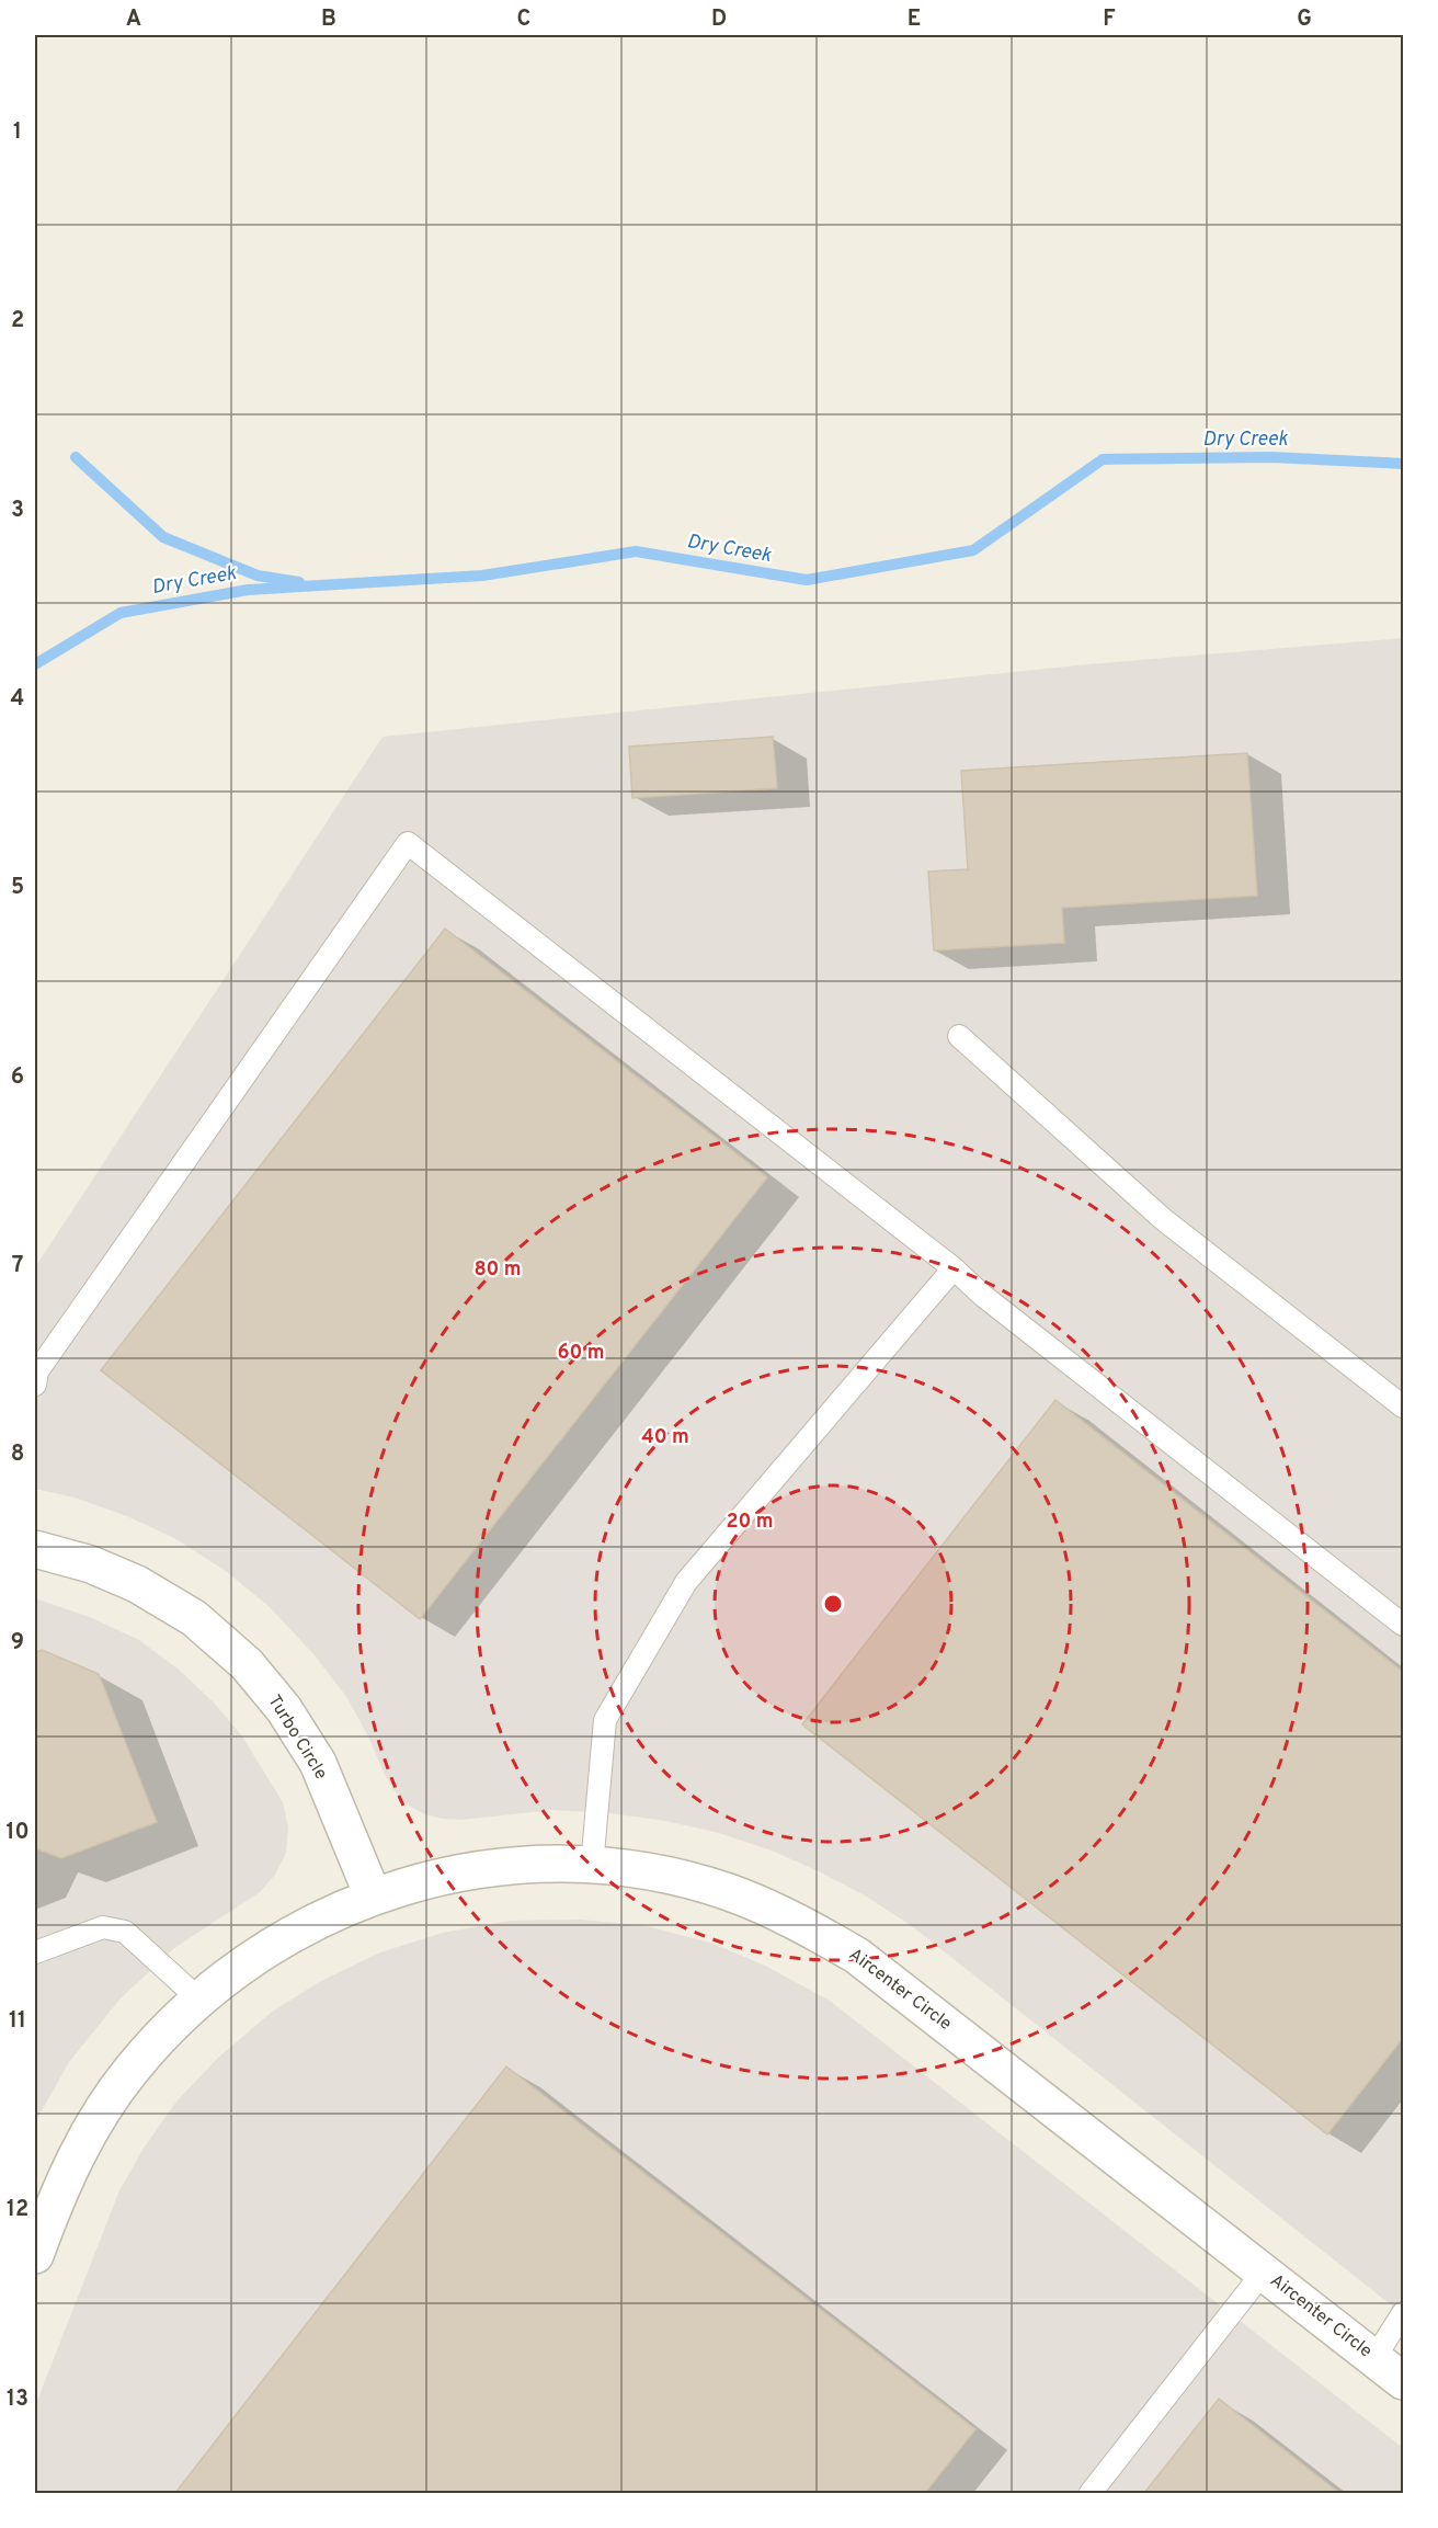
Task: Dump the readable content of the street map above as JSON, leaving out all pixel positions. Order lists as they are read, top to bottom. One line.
{"streets":{"street":["Turbo Circle","Aircenter Circle"]},"crossings":[["Turbo Circle","Aircenter Circle"]],"water":["Dry Creek"],"grid":{"columns":["A","B","C","D","E","F","G"],"rows":["1","2","3","4","5","6","7","8","9","10","11","12","13"]},"rings":["80 m","60 m","40 m","20 m"]}
